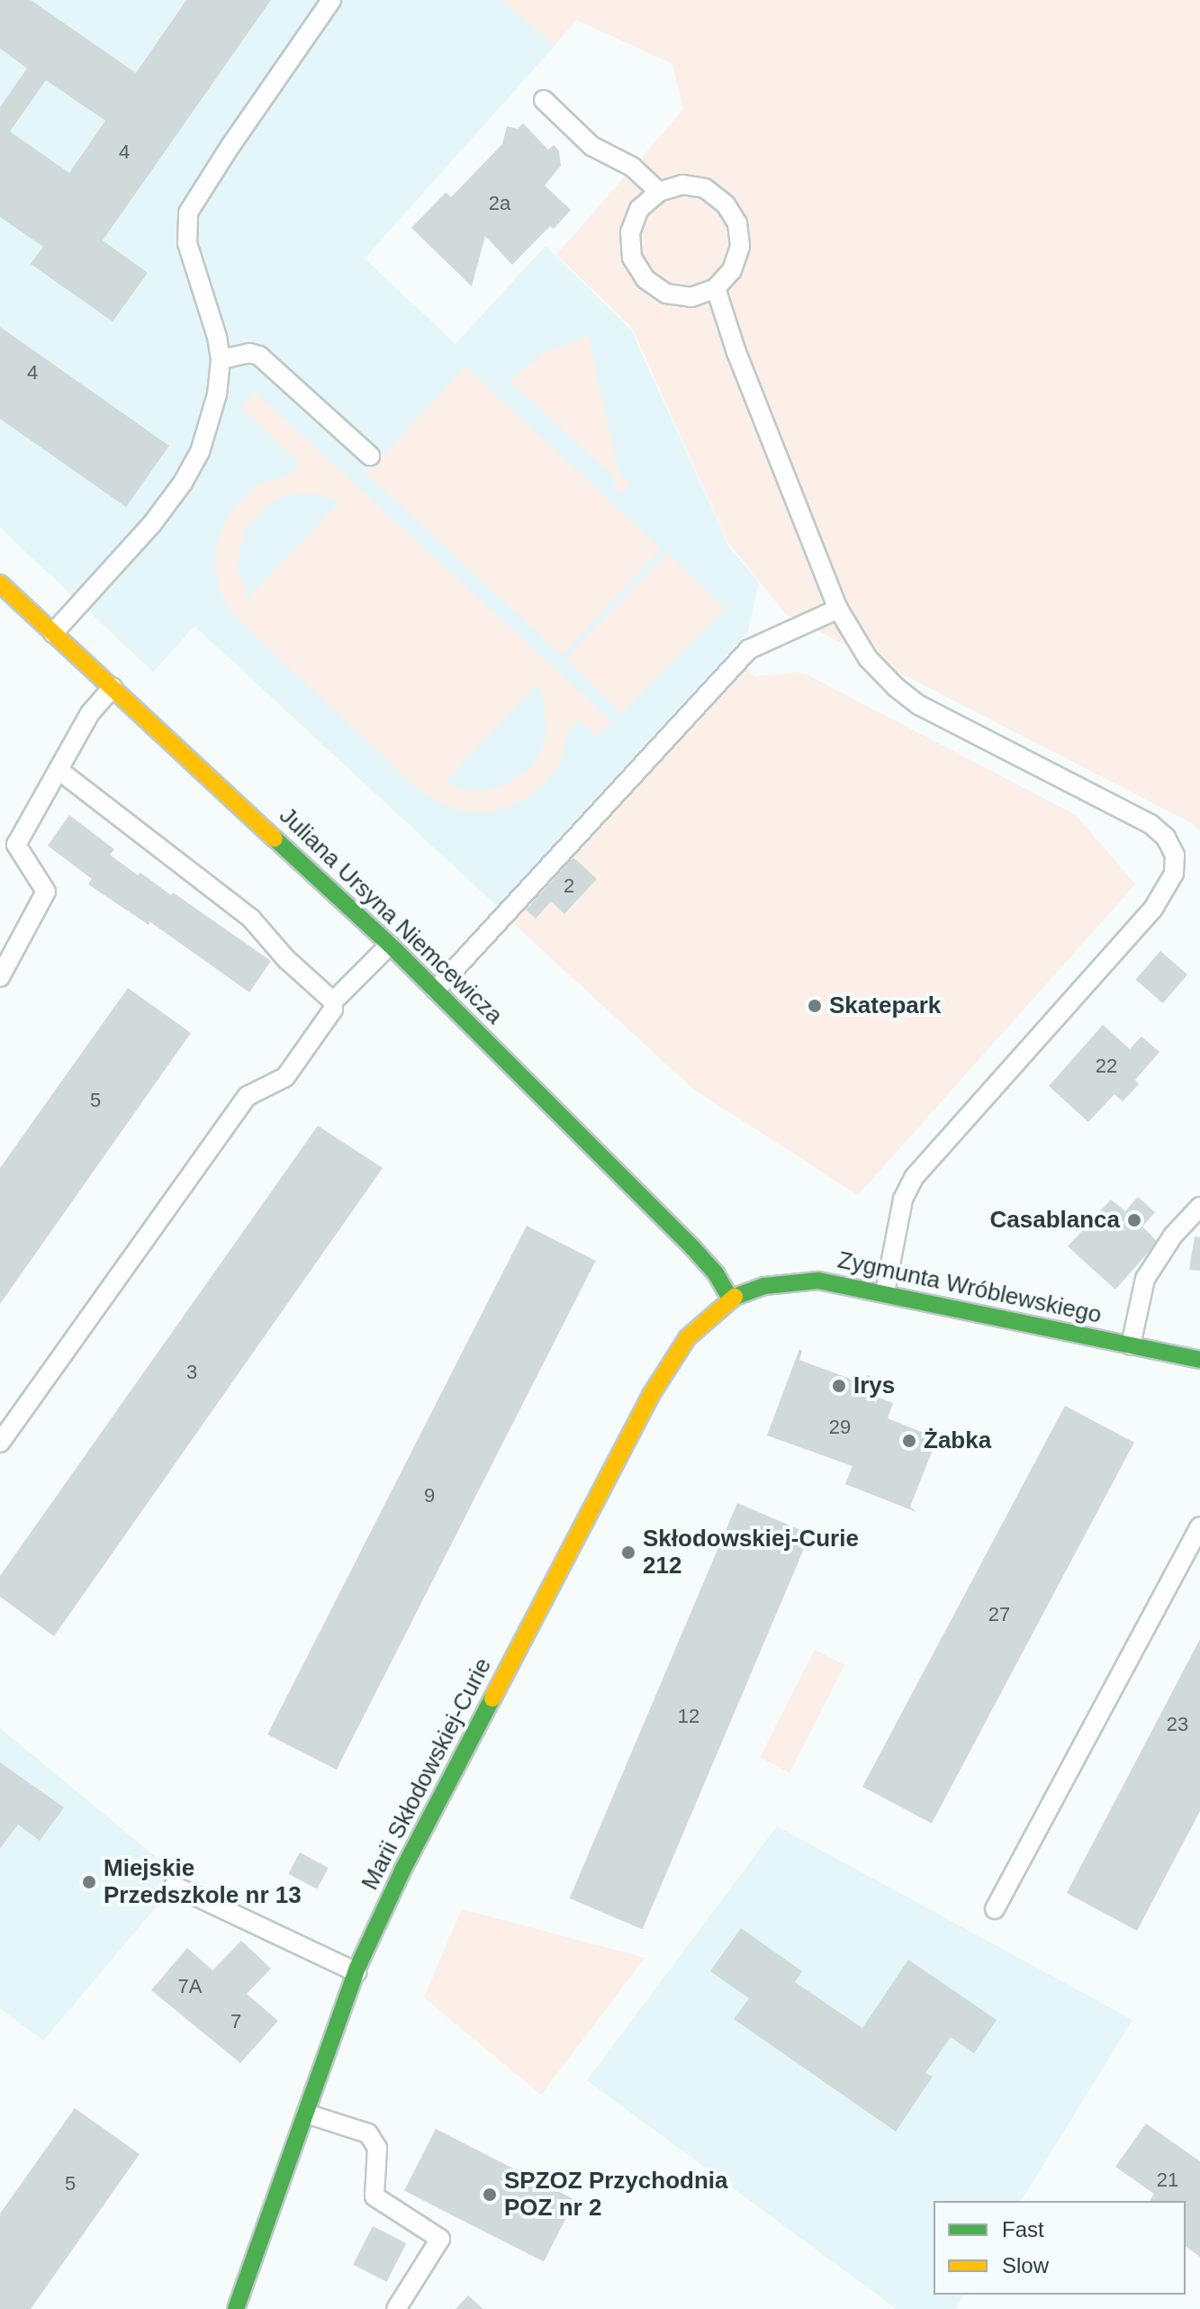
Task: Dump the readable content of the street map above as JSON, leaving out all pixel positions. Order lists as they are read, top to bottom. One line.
{"streets":{"street":["Juliana Ursyna Niemcewicza","Zygmunta Wróblewskiego","Marii Skłodowskiej-Curie"]},"crossings":[["Juliana Ursyna Niemcewicza","Zygmunta Wróblewskiego"],["Juliana Ursyna Niemcewicza","Marii Skłodowskiej-Curie"],["Zygmunta Wróblewskiego","Marii Skłodowskiej-Curie"]],"places":["Skatepark","Casablanca","Irys","Żabka","Skłodowskiej-Curie 212","Miejskie Przedszkole nr 13","SPZOZ Przychodnia POZ nr 2"],"house_numbers":["4","2a","4","2","22","5","3","29","9","27","12","23","7A","7","21","5"],"legend":["Fast","Slow"]}
